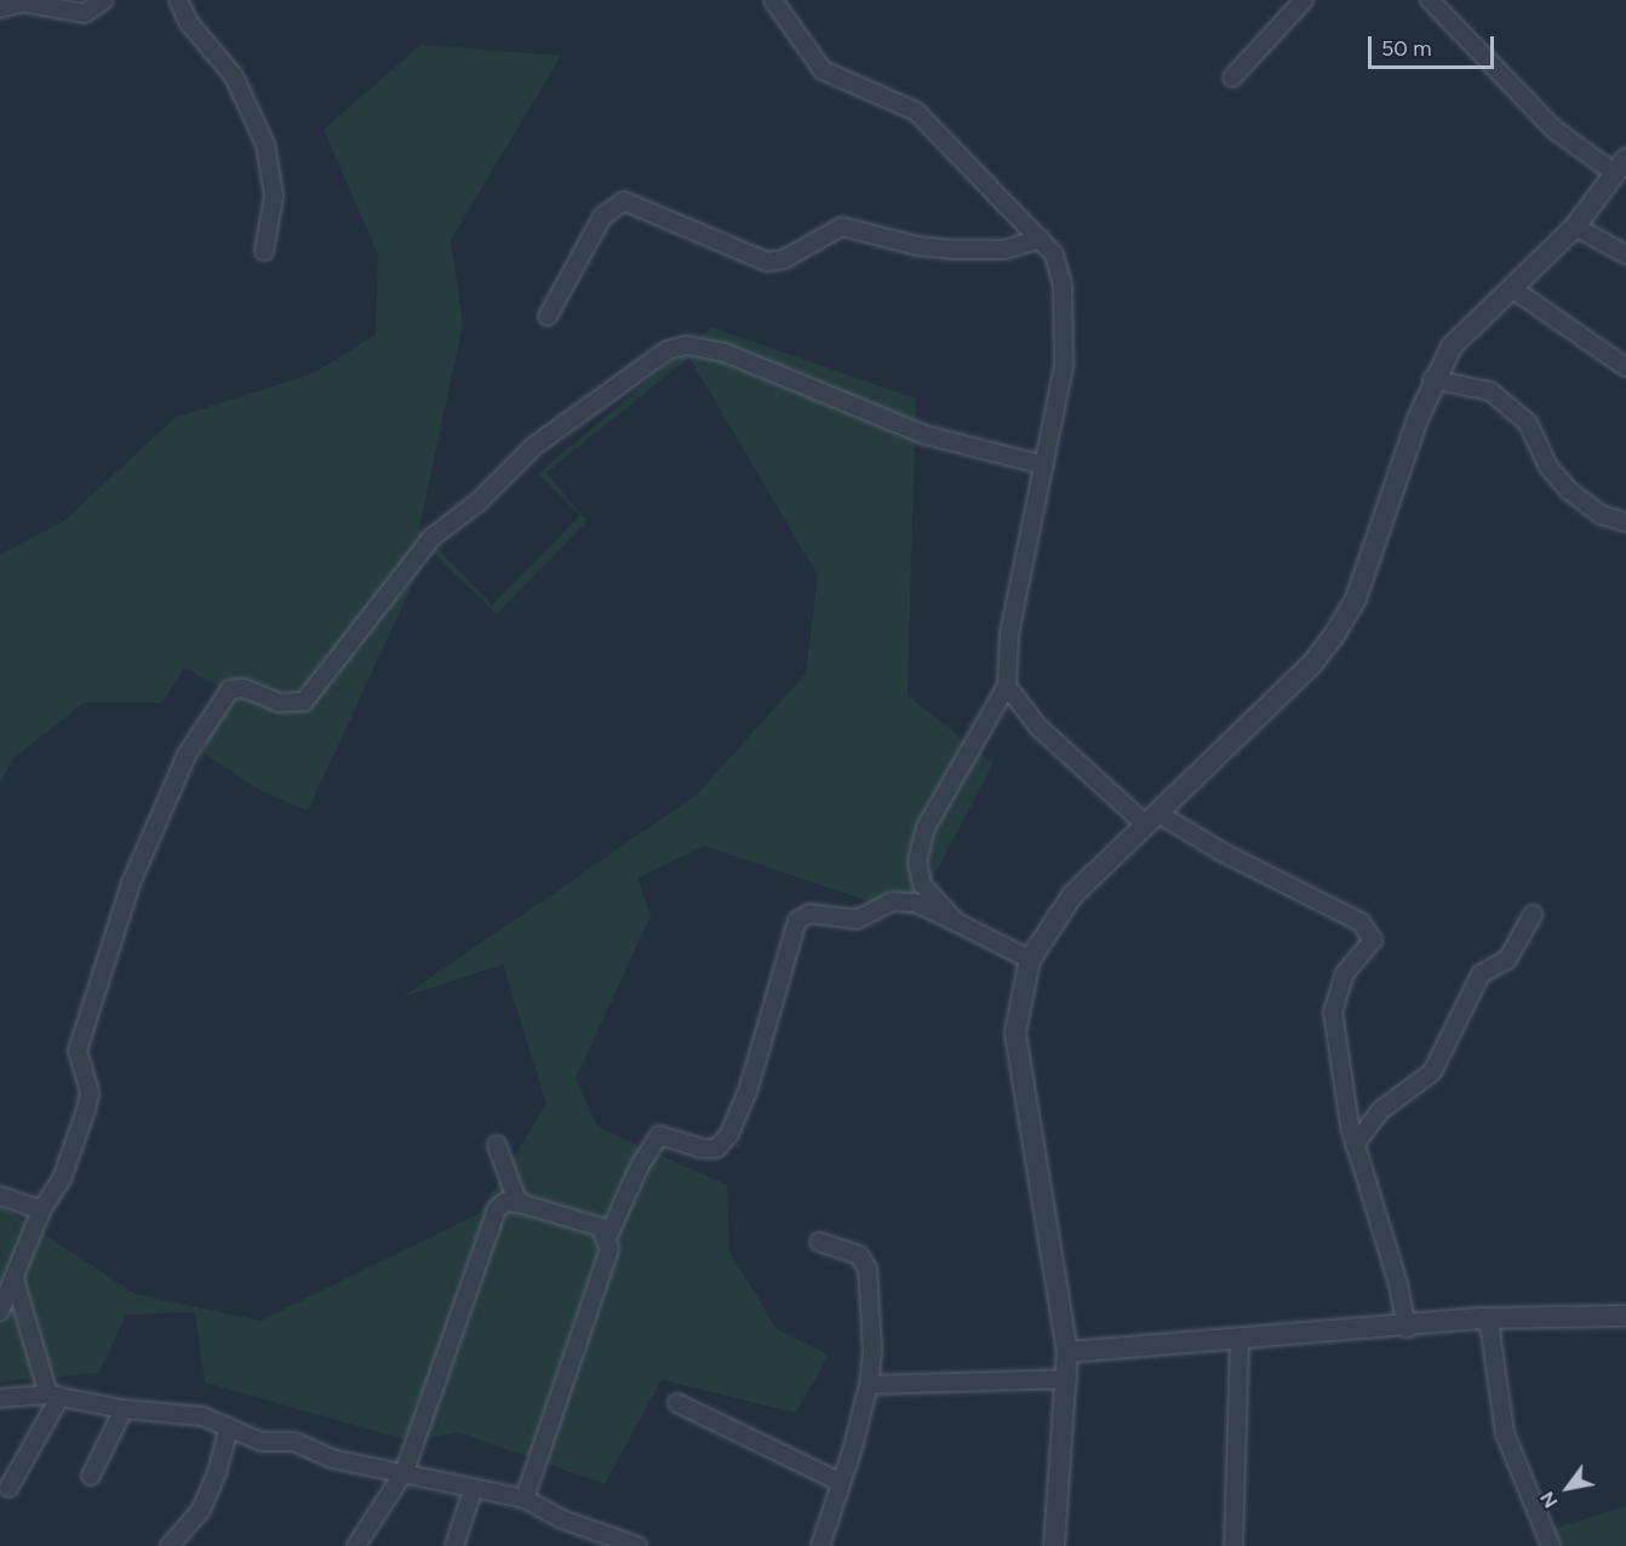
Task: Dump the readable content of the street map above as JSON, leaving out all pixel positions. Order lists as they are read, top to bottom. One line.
{"scale_bar":"50 m","north":"bottom left"}
